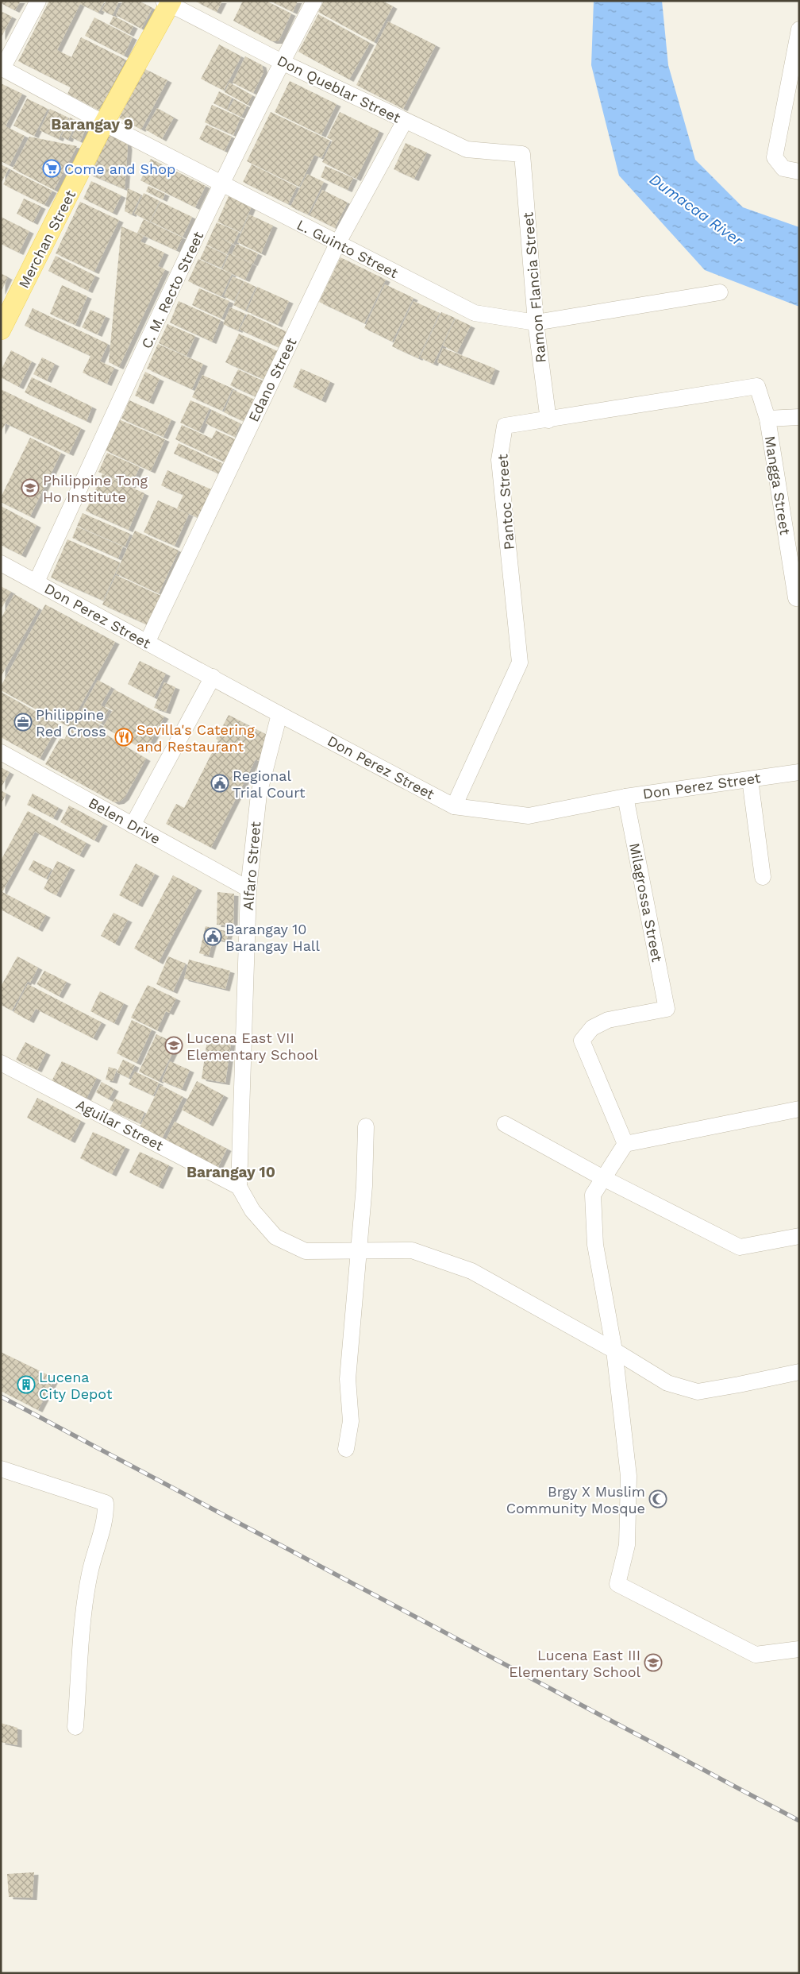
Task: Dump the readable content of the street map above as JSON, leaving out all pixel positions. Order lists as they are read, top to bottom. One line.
{"streets":{"main road":["Merchan Street"],"street":["Don Queblar Street","L. Guinto Street","Ramon Flancia Street","C. M. Recto Street","Edano Street","Mangga Street","Pantoc Street","Don Perez Street","Belen Drive","Alfaro Street","Milagrossa Street","Aguilar Street"]},"crossings":[["Don Queblar Street","Merchan Street"],["Don Queblar Street","Ramon Flancia Street"],["Don Queblar Street","C. M. Recto Street"],["Don Queblar Street","Edano Street"],["Merchan Street","L. Guinto Street"],["L. Guinto Street","Ramon Flancia Street"],["L. Guinto Street","C. M. Recto Street"],["L. Guinto Street","Edano Street"],["Ramon Flancia Street","Pantoc Street"],["C. M. Recto Street","Don Perez Street"],["Edano Street","Don Perez Street"],["Mangga Street","Pantoc Street"],["Pantoc Street","Don Perez Street"],["Don Perez Street","Alfaro Street"],["Don Perez Street","Milagrossa Street"],["Belen Drive","Alfaro Street"],["Alfaro Street","Aguilar Street"]],"districts":["Barangay 9","Barangay 10"],"water":["Dumacaa River"],"places":{"supermarket":["Come and Shop"],"school or university":["Philippine Tong Ho Institute","Lucena East VII Elementary School","Lucena East III Elementary School"],"office":["Philippine Red Cross"],"restaurant":["Sevilla's Catering and Restaurant"],"public building":["Regional Trial Court","Barangay 10 Barangay Hall"],"building":["Lucena City Depot"],"mosque":["Brgy X Muslim Community Mosque"]}}
